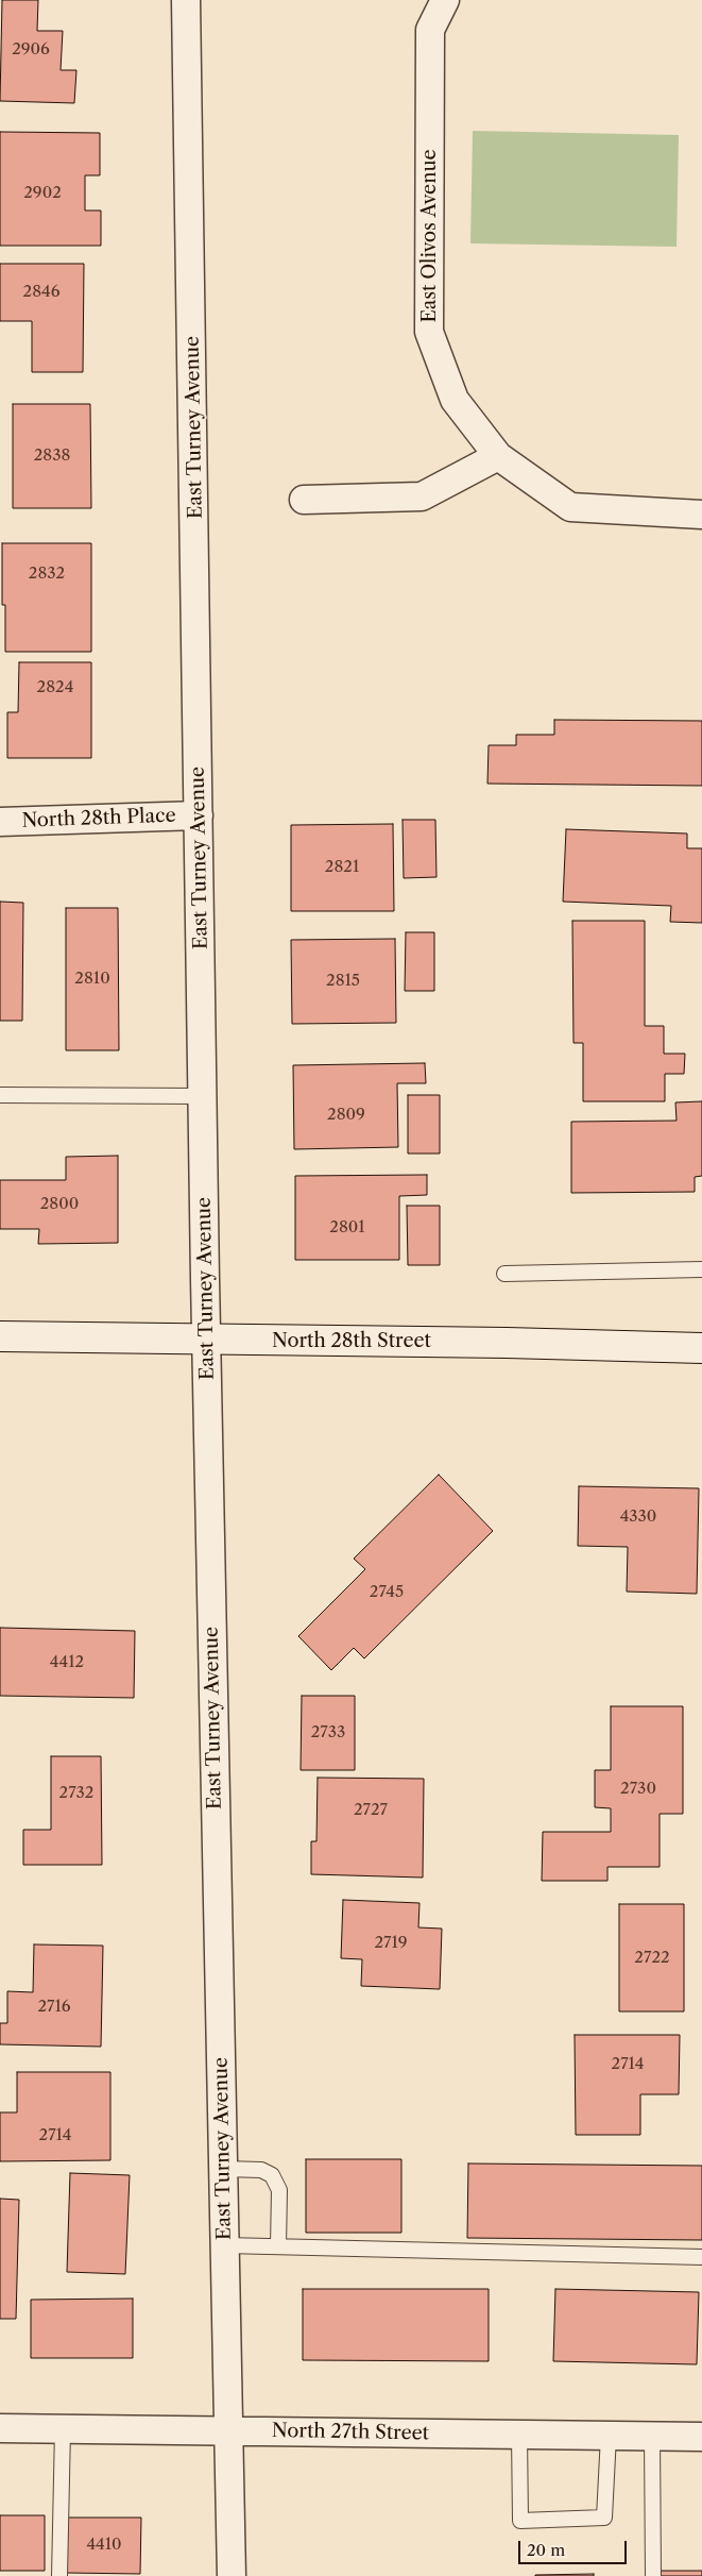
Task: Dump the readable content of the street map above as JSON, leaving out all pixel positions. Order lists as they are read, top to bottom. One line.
{"streets":{"street":["East Olivos Avenue","East Turney Avenue","North 28th Place","North 28th Street","North 27th Street"]},"crossings":[["East Turney Avenue","North 28th Place"],["East Turney Avenue","North 28th Street"],["East Turney Avenue","North 27th Street"]],"house_numbers":["2906","2902","2846","2838","2832","2824","2821","2810","2815","2809","2800","2801","4330","2745","4412","2733","2730","2732","2727","2719","2722","2716","2714","2714","4410"],"scale_bar":"20 m"}
